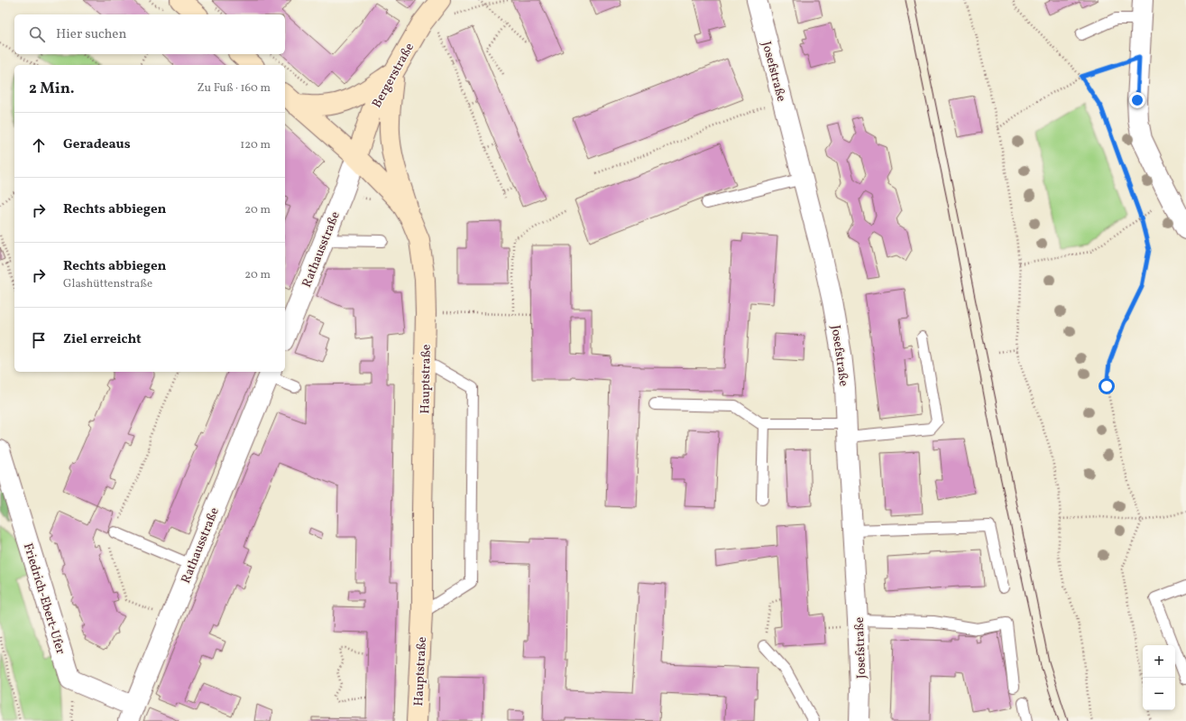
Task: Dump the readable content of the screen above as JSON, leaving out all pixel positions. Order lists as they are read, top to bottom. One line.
{"streets":{"main road":["Bergerstraße","Hauptstraße"],"street":["Josefstraße","Rathausstraße","Friedrich-Ebert-Ufer"]},"crossings":[["Bergerstraße","Rathausstraße"],["Bergerstraße","Hauptstraße"],["Rathausstraße","Hauptstraße"],["Rathausstraße","Friedrich-Ebert-Ufer"]],"page":{"search":"Hier suchen","heading":["2 Min.","Zu Fuß · 160 m"],"list":[["Geradeaus","120 m"],["Rechts abbiegen","20 m"],["Rechts abbiegen","Glashüttenstraße","20 m"],"Ziel erreicht"],"map_buttons":["+","−"]}}
